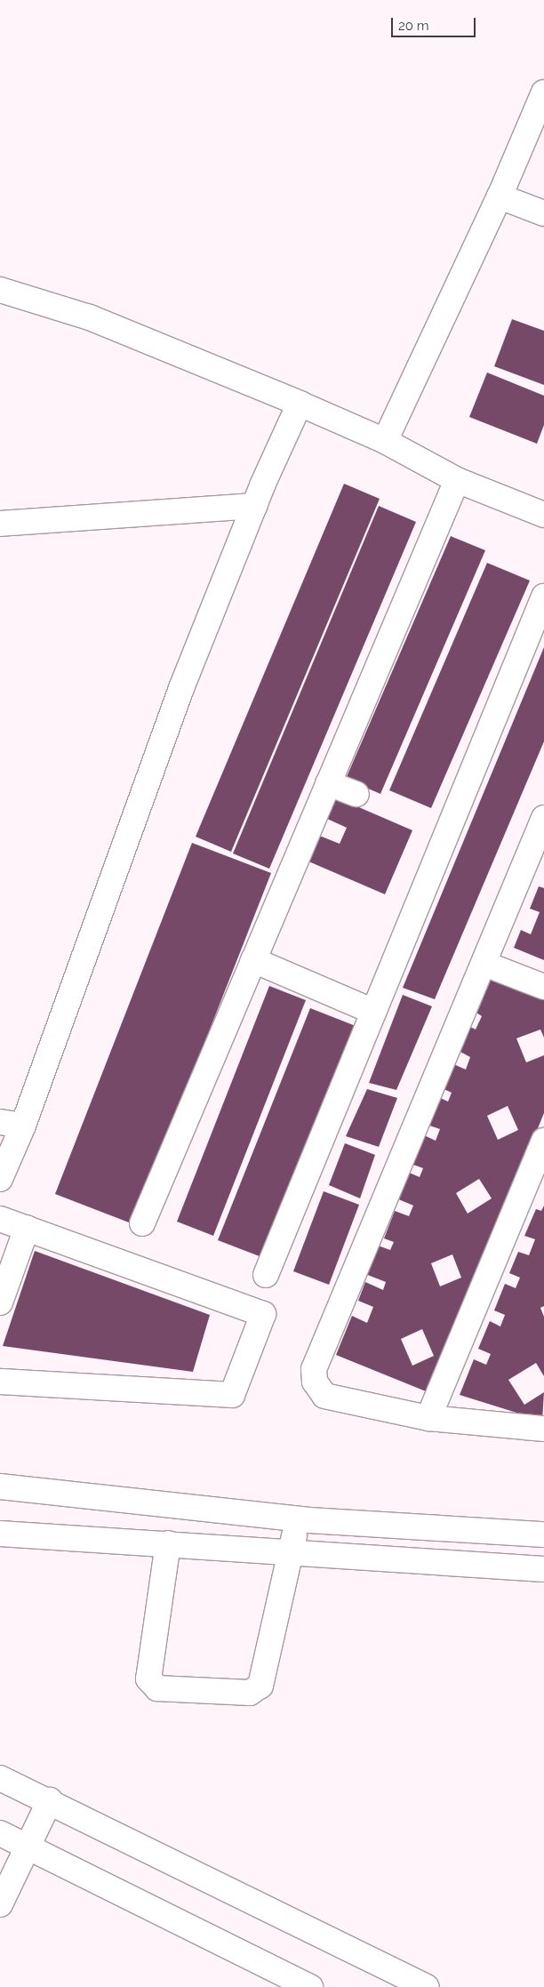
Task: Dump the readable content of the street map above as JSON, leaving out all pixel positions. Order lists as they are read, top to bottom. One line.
{"scale_bar":"20 m"}
